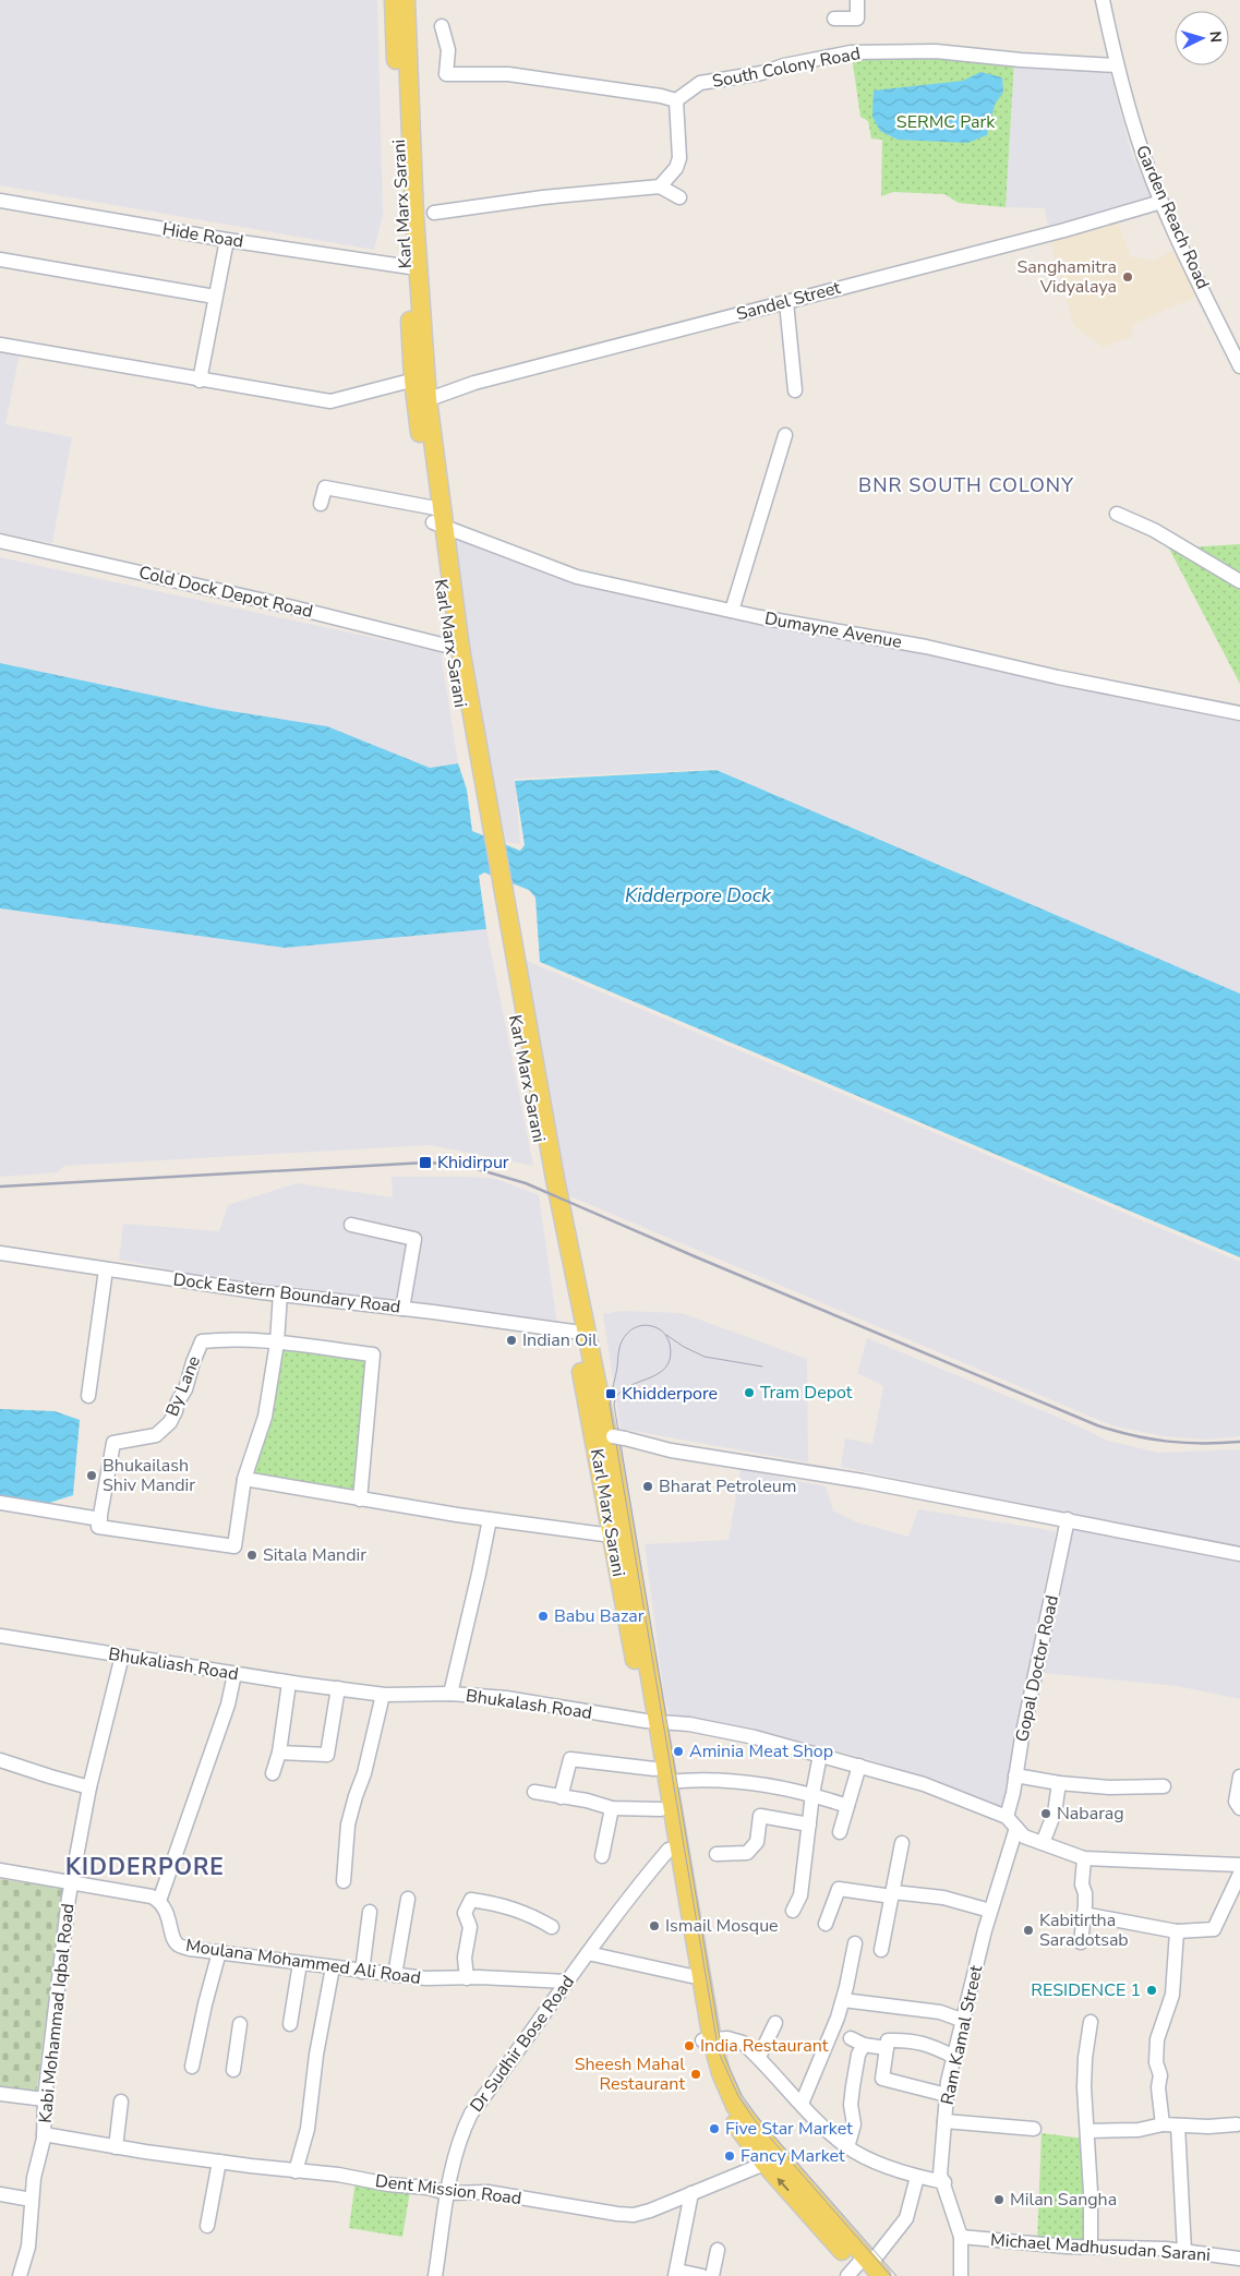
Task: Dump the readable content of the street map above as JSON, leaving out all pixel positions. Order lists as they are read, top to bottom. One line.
{"streets":{"main road":["Karl Marx Sarani"],"street":["South Colony Road","Garden Reach Road","Hide Road","Sandel Street","Cold Dock Depot Road","Dumayne Avenue","Dock Eastern Boundary Road","By Lane","Bhukaliash Road","Gopal Doctor Road","Bhukalash Road","Moulana Mohammed Ali Road","Kabi Mohammad Iqbal Road","Ram Kamal Street","Dr Sudhir Bose Road","Dent Mission Road","Michael Madhusudan Sarani"]},"crossings":[["South Colony Road","Garden Reach Road"],["Karl Marx Sarani","Hide Road"],["Karl Marx Sarani","Sandel Street"],["Karl Marx Sarani","Cold Dock Depot Road"],["Karl Marx Sarani","Dumayne Avenue"],["Karl Marx Sarani","Dock Eastern Boundary Road"],["Karl Marx Sarani","Bhukalash Road"],["Karl Marx Sarani","Dr Sudhir Bose Road"],["Karl Marx Sarani","Dent Mission Road"],["Garden Reach Road","Sandel Street"],["Bhukaliash Road","Bhukalash Road"],["Bhukaliash Road","Kabi Mohammad Iqbal Road"],["Gopal Doctor Road","Bhukalash Road"],["Moulana Mohammed Ali Road","Dr Sudhir Bose Road"],["Kabi Mohammad Iqbal Road","Dent Mission Road"],["Ram Kamal Street","Michael Madhusudan Sarani"],["Dr Sudhir Bose Road","Dent Mission Road"]],"districts":["BNR SOUTH COLONY","KIDDERPORE"],"water":["Kidderpore Dock"],"parks":["SERMC Park"],"places":{"other":["Sanghamitra Vidyalaya","Indian Oil","Tram Depot","Bhukailash Shiv Mandir","Bharat Petroleum","Sitala Mandir","Babu Bazar","Aminia Meat Shop","Nabarag","Ismail Mosque","Kabitirtha Saradotsab","RESIDENCE 1","India Restaurant","Sheesh Mahal Restaurant","Five Star Market","Fancy Market","Milan Sangha"],"transit":["Khidirpur","Khidderpore"]},"north":"right"}
